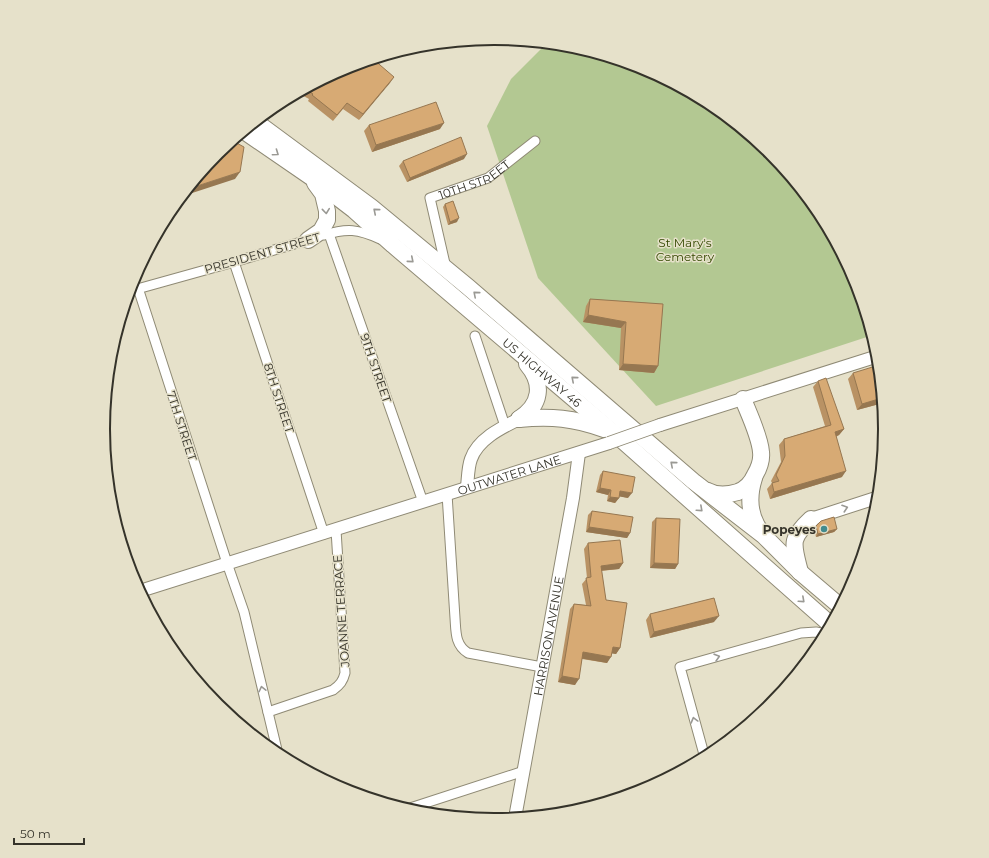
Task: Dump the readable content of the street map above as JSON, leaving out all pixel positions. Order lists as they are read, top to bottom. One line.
{"streets":{"highway":["US HIGHWAY 46"],"street":["10TH STREET","PRESIDENT STREET","9TH STREET","8TH STREET","7TH STREET","OUTWATER LANE","JOANNE TERRACE","HARRISON AVENUE"]},"crossings":[["10TH STREET","US HIGHWAY 46"],["PRESIDENT STREET","9TH STREET"],["PRESIDENT STREET","US HIGHWAY 46"],["PRESIDENT STREET","8TH STREET"],["9TH STREET","OUTWATER LANE"],["US HIGHWAY 46","OUTWATER LANE"],["8TH STREET","OUTWATER LANE"],["8TH STREET","JOANNE TERRACE"],["7TH STREET","OUTWATER LANE"],["7TH STREET","JOANNE TERRACE"],["OUTWATER LANE","JOANNE TERRACE"],["OUTWATER LANE","HARRISON AVENUE"]],"parks":["St Mary's Cemetery"],"places":["Popeyes"],"scale_bar":"50 m"}
